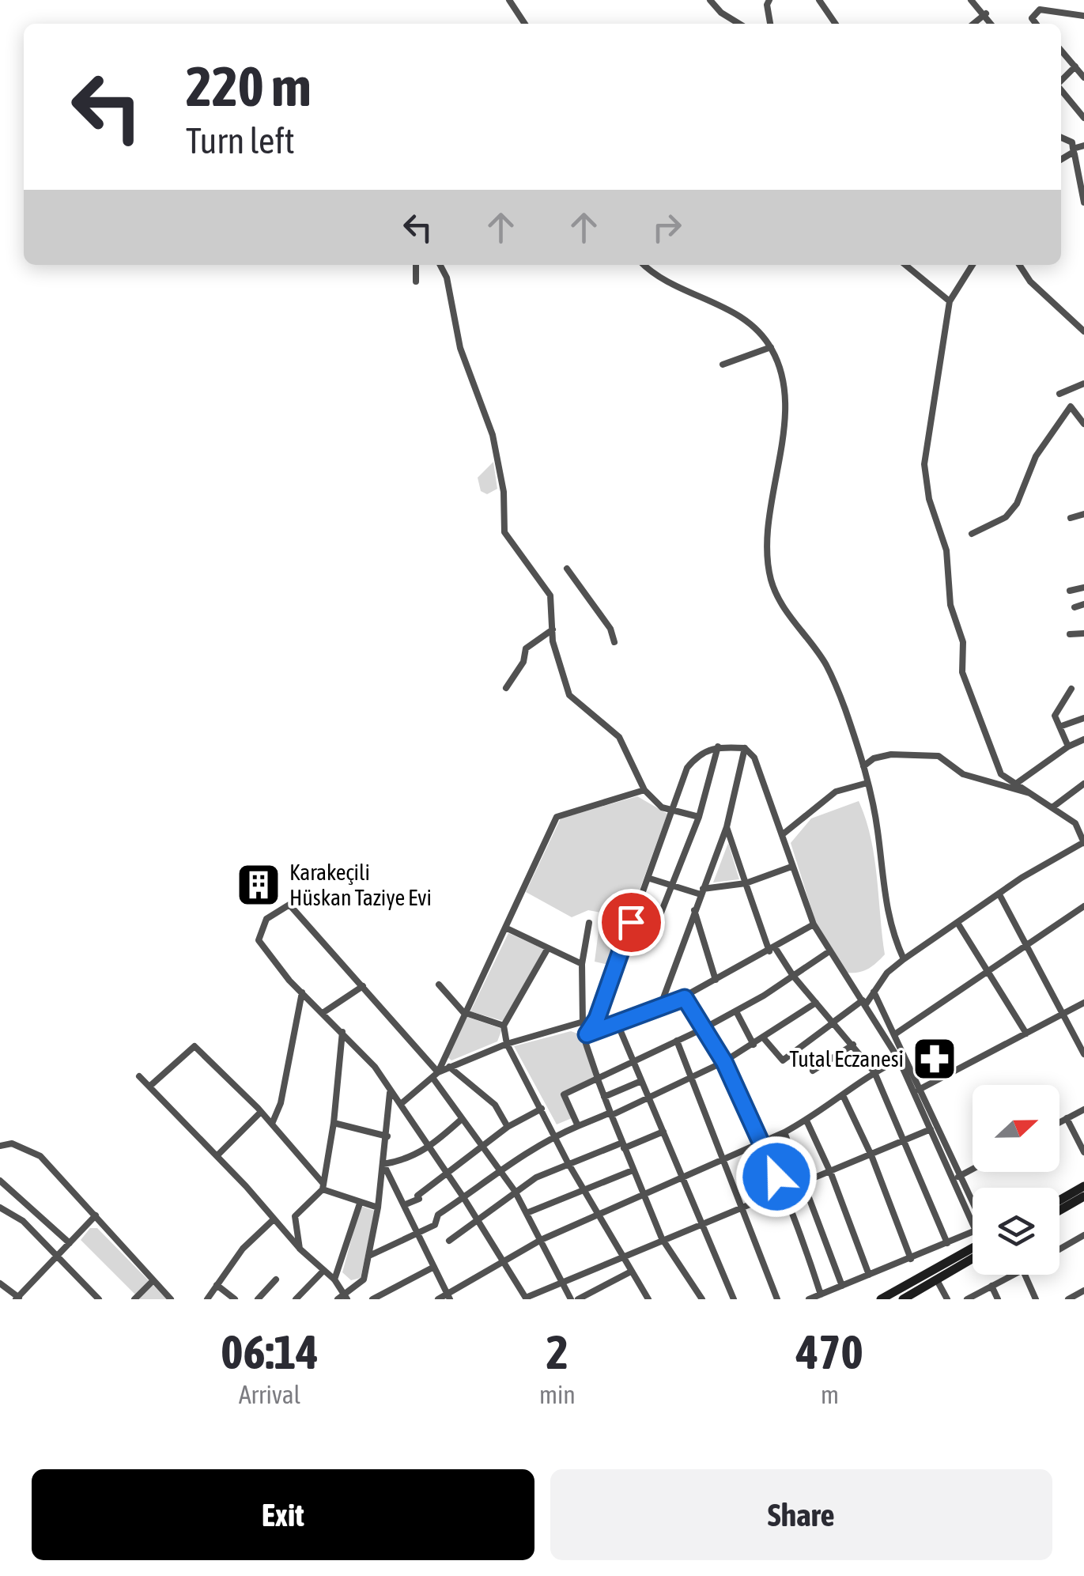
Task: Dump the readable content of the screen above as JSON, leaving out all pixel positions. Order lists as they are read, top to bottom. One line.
{"places":{"building":["Karakeçili Hüskan Taziye Evi"],"pharmacy":["Tutal Eczanesi"]},"north":"right","page":{"turn":["220 m","Turn left"],"eta":["06:14","Arrival","2","min","470","m"],"buttons":["Exit","Share"]}}
